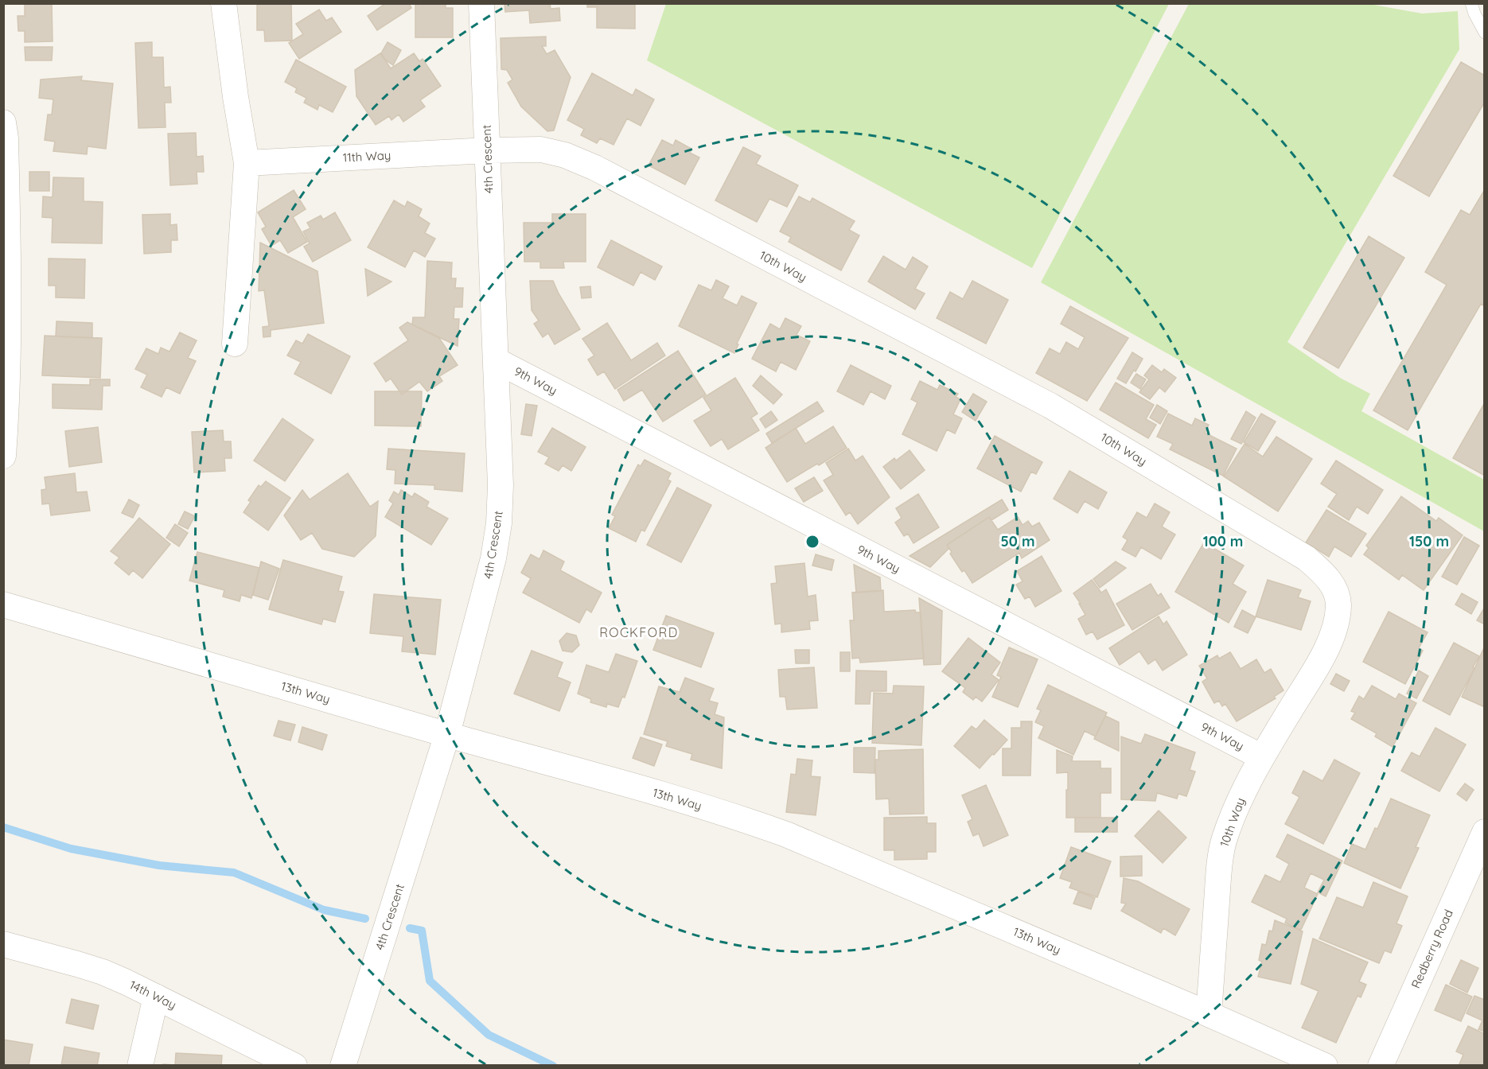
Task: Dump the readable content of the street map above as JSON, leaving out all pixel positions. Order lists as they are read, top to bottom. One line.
{"streets":{"street":["11th Way","4th Crescent","10th Way","9th Way","13th Way","Redberry Road","14th Way"]},"crossings":[["11th Way","4th Crescent"],["11th Way","10th Way"],["4th Crescent","10th Way"],["4th Crescent","9th Way"],["4th Crescent","13th Way"],["10th Way","9th Way"],["10th Way","13th Way"]],"districts":["ROCKFORD"],"rings":["50 m","100 m","150 m"]}
